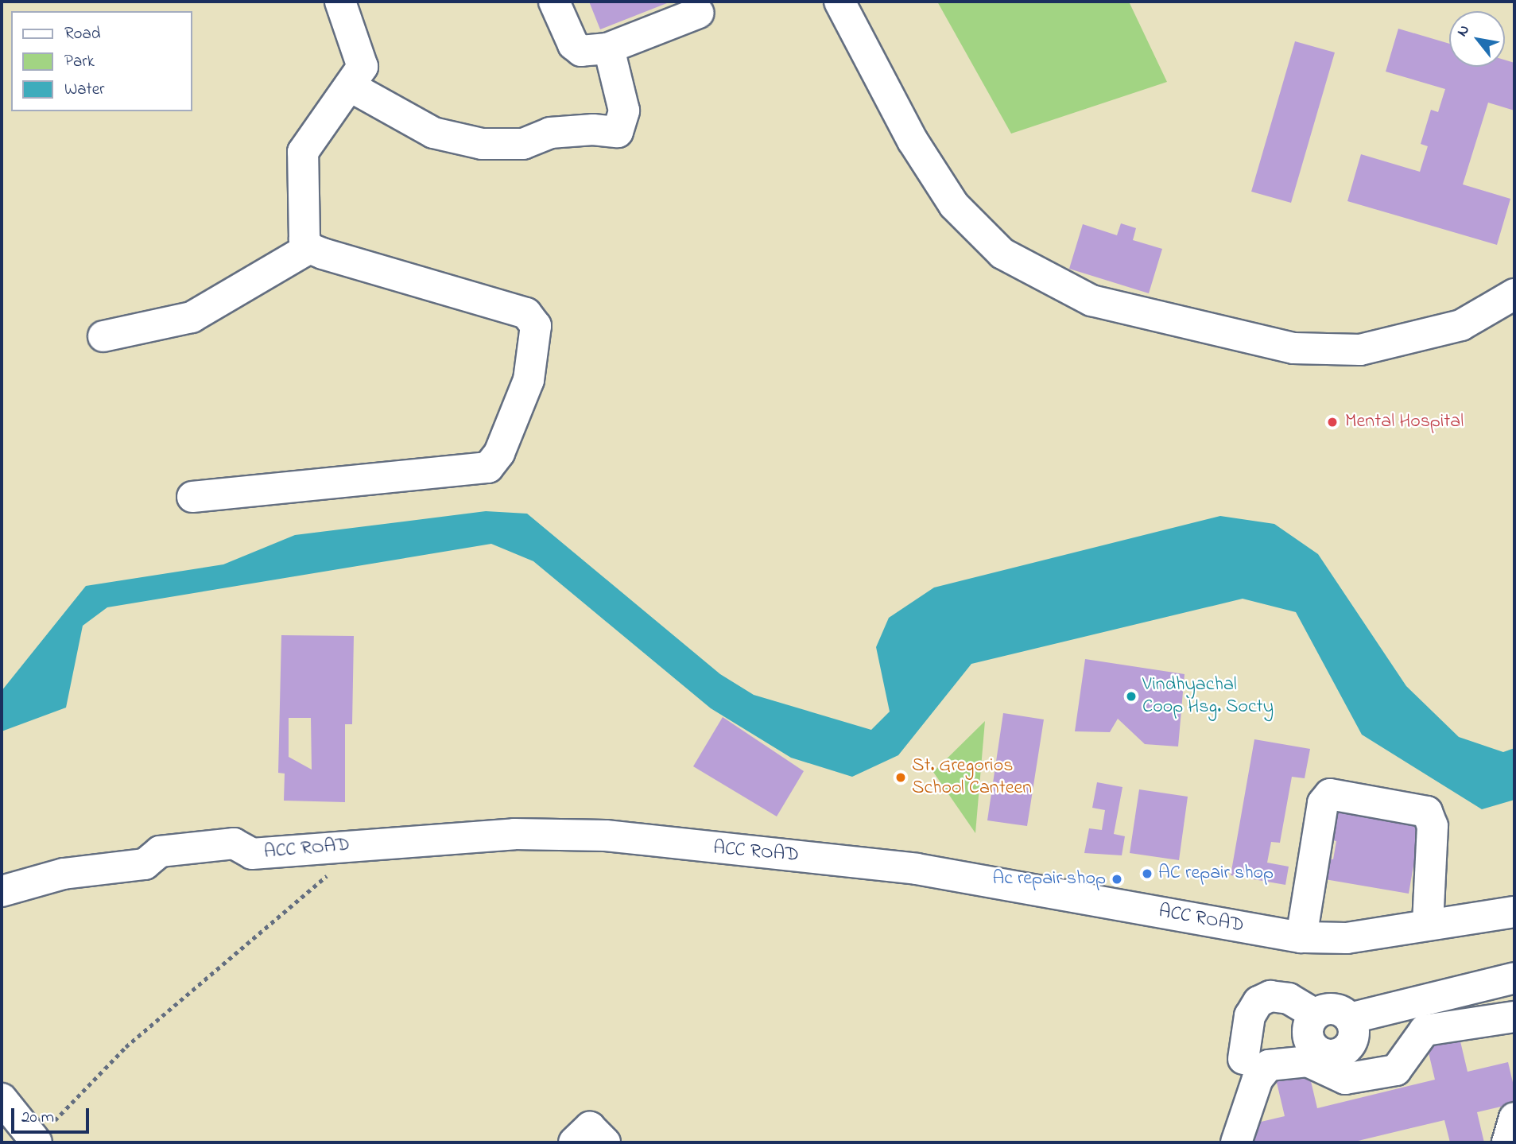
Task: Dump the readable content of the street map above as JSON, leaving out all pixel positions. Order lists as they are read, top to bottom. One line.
{"streets":{"street":["ACC ROAD"]},"places":["Mental Hospital","Vindhyachal Coop Hsg. Socty","St. Gregorios School Canteen","AC repair shop","Ac repair shop"],"legend":["Road","Park","Water"],"scale_bar":"20 m","north":"top left"}
